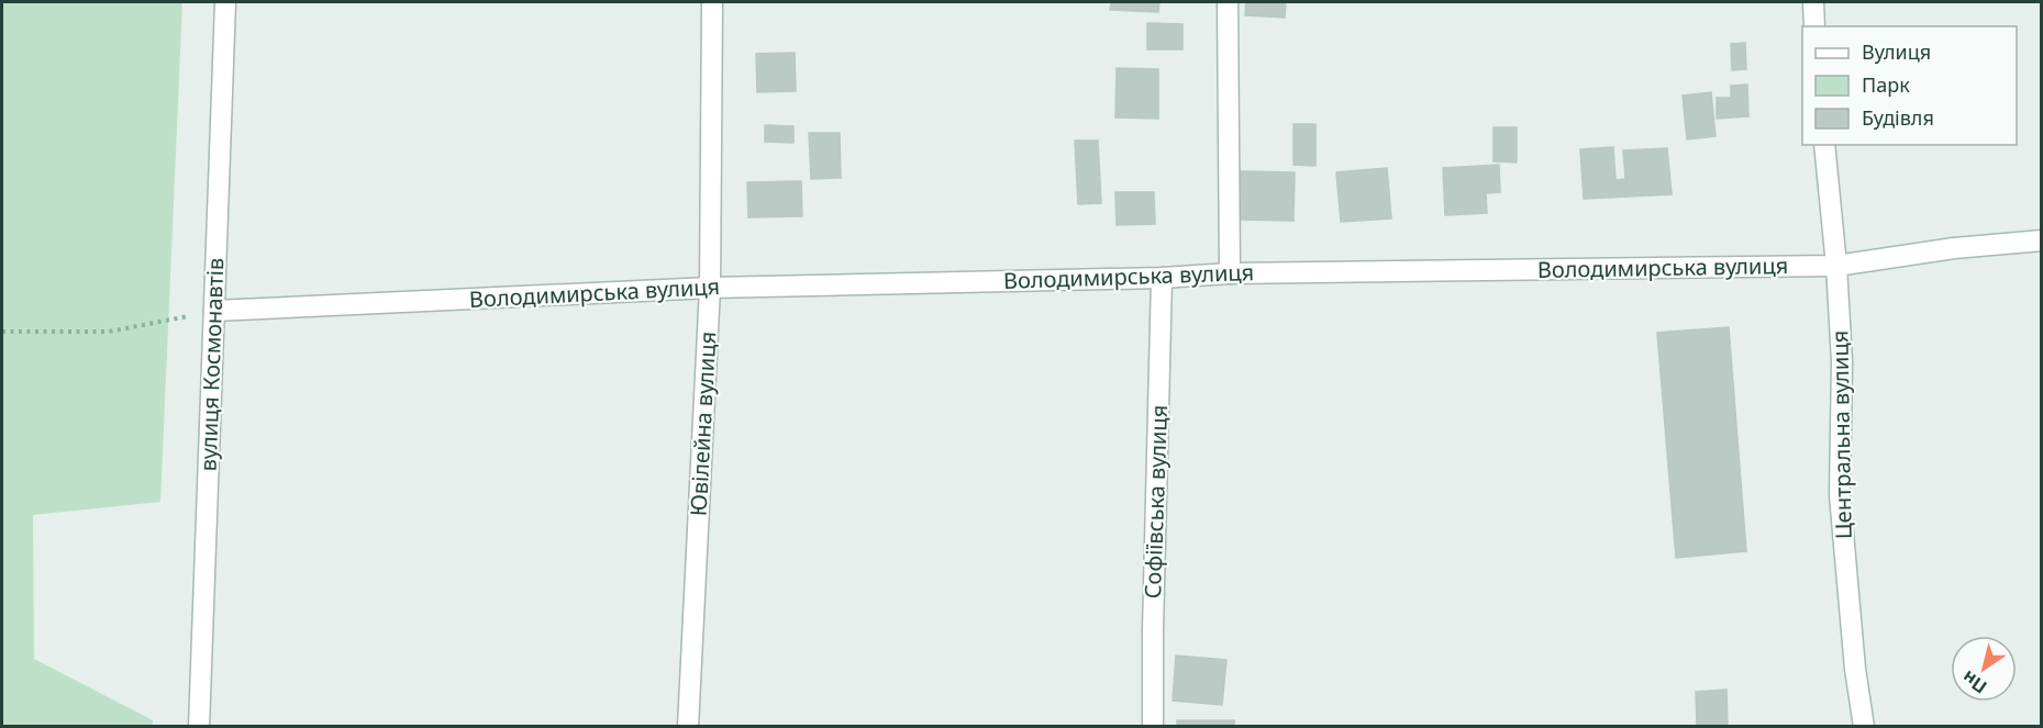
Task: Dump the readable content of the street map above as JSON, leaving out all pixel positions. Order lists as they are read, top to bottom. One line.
{"streets":{"street":["Володимирська вулиця","вулиця Космонавтів","Ювілейна вулиця","Центральна вулиця","Софіївська вулиця"]},"crossings":[["Володимирська вулиця","вулиця Космонавтів"],["Володимирська вулиця","Ювілейна вулиця"],["Володимирська вулиця","Центральна вулиця"],["Володимирська вулиця","Софіївська вулиця"]],"legend":["Вулиця","Парк","Будівля"],"north":"bottom left"}
